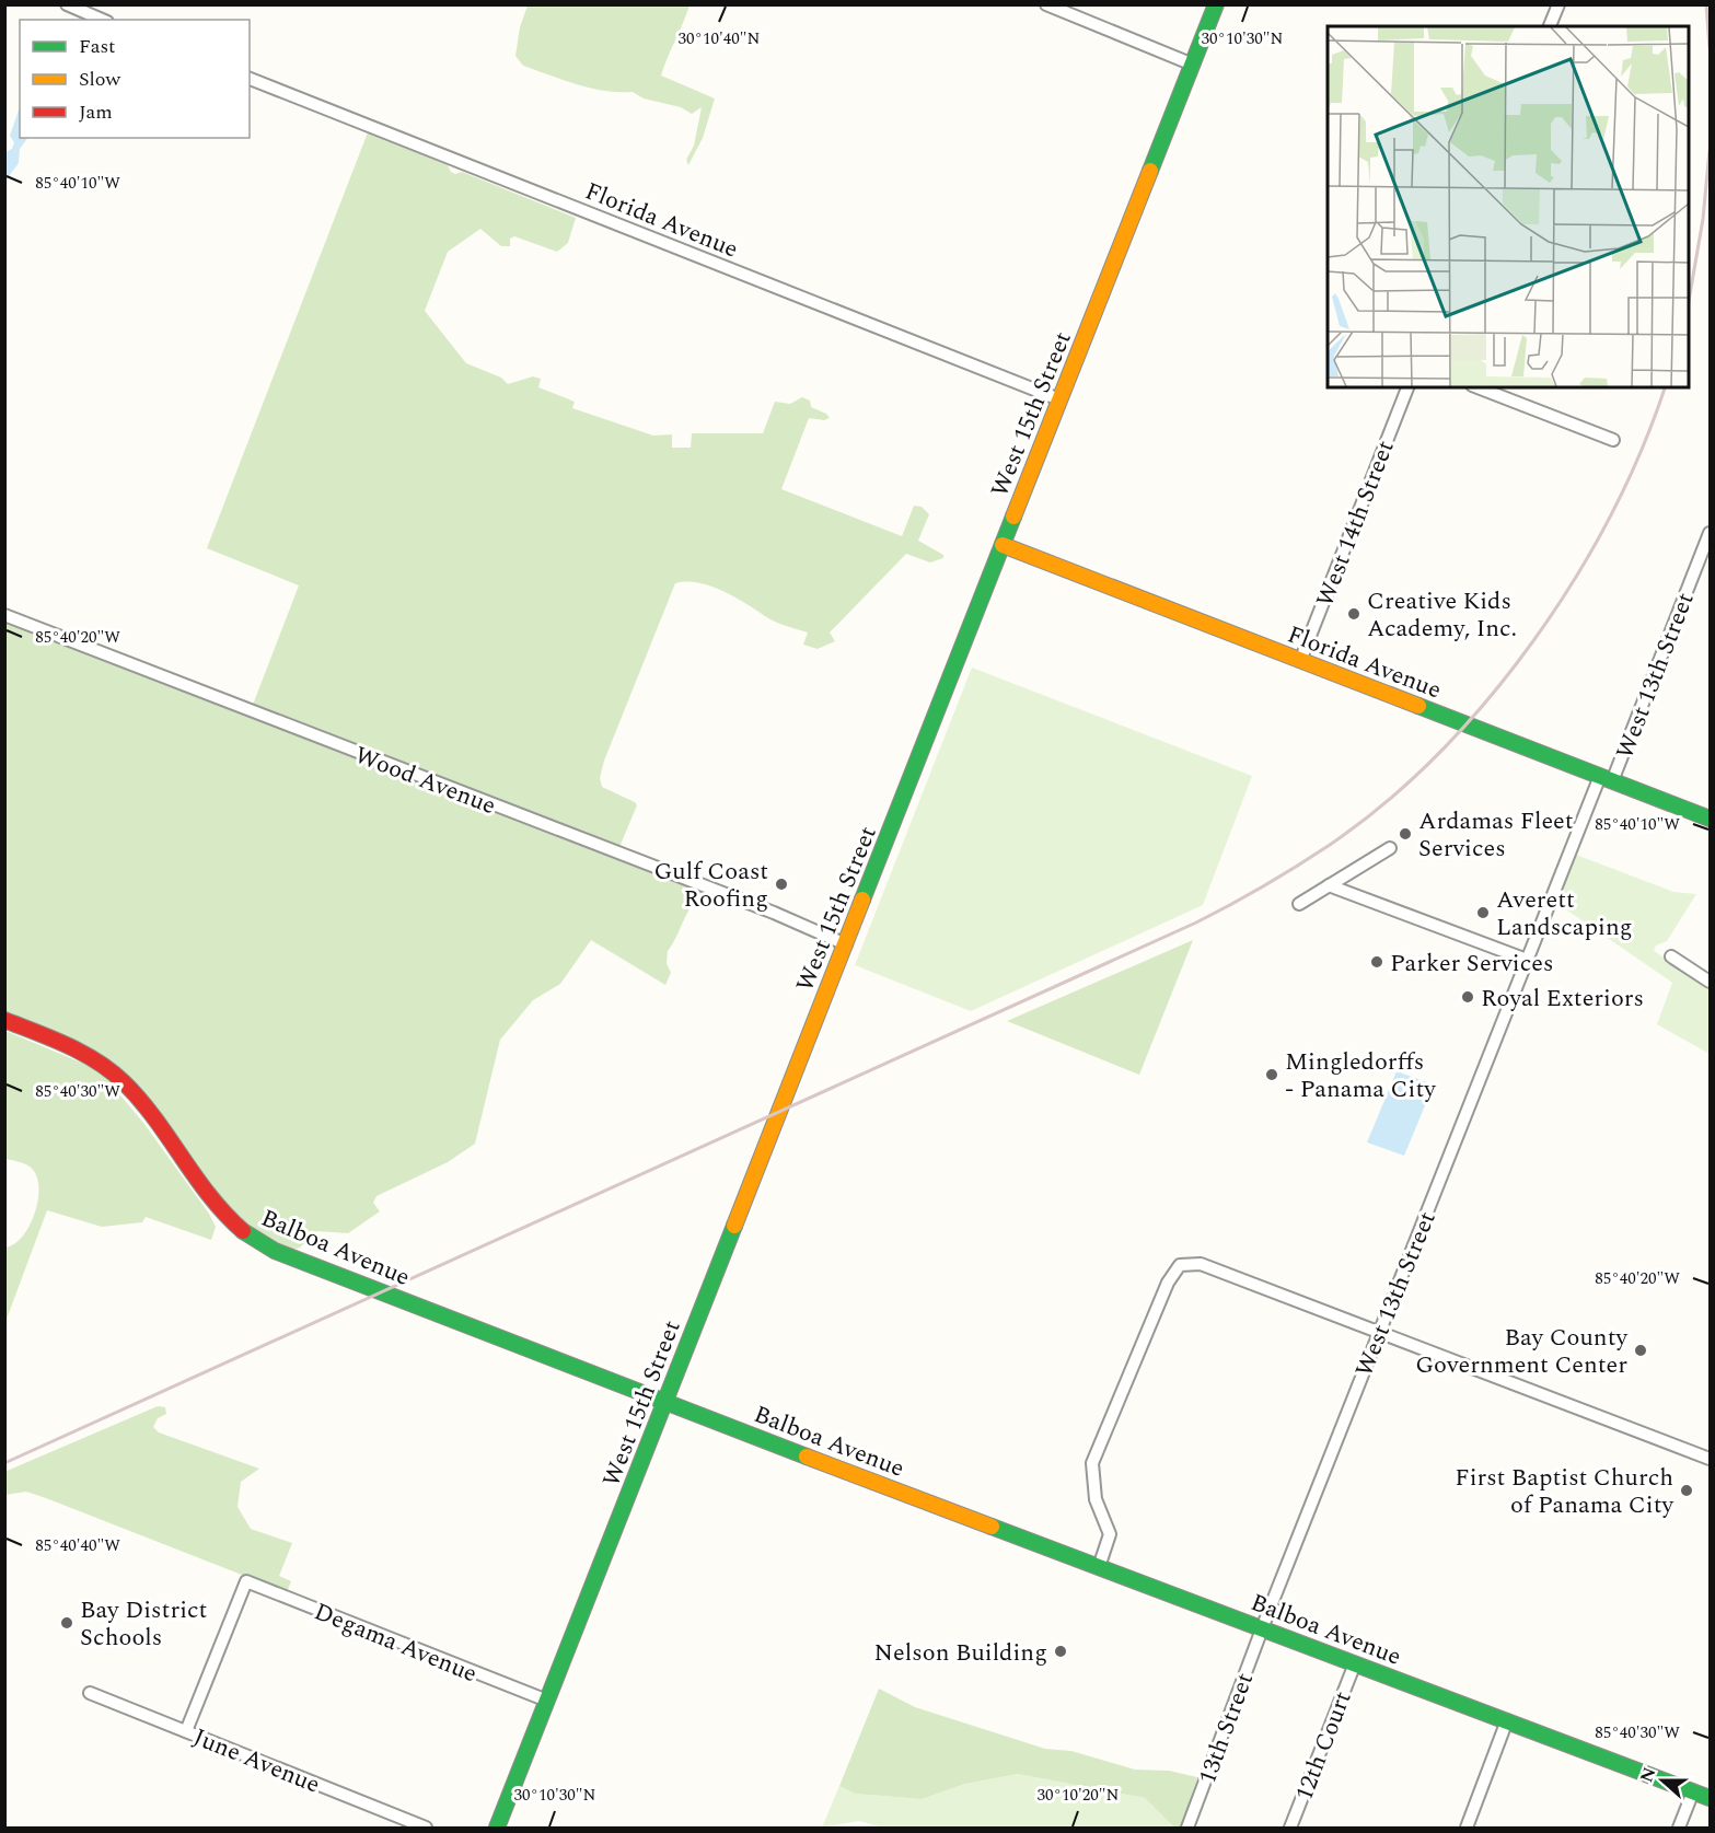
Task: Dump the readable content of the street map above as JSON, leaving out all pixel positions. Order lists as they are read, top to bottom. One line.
{"streets":{"main road":["Florida Avenue","West 15th Street","Balboa Avenue"],"street":["West 14th Street","West 13th Street","Wood Avenue","Degama Avenue","13th Street","12th Court","June Avenue"]},"crossings":[["Florida Avenue","West 15th Street"],["Florida Avenue","West 14th Street"],["Florida Avenue","West 13th Street"],["West 15th Street","Wood Avenue"],["West 15th Street","Balboa Avenue"],["West 15th Street","Degama Avenue"],["West 13th Street","Balboa Avenue"],["West 13th Street","13th Street"],["Balboa Avenue","13th Street"],["Balboa Avenue","12th Court"],["Degama Avenue","June Avenue"]],"places":["Creative Kids Academy, Inc.","Ardamas Fleet Services","Gulf Coast Roofing","Averett Landscaping","Parker Services","Royal Exteriors","Mingledorffs - Panama City","Bay County Government Center","First Baptist Church of Panama City","Bay District Schools","Nelson Building"],"legend":["Fast","Slow","Jam"],"north":"left","coordinates":["30°10'40\"N","30°10'30\"N","85°40'10\"W","85°40'20\"W","85°40'30\"W","85°40'40\"W","30°10'20\"N"]}
